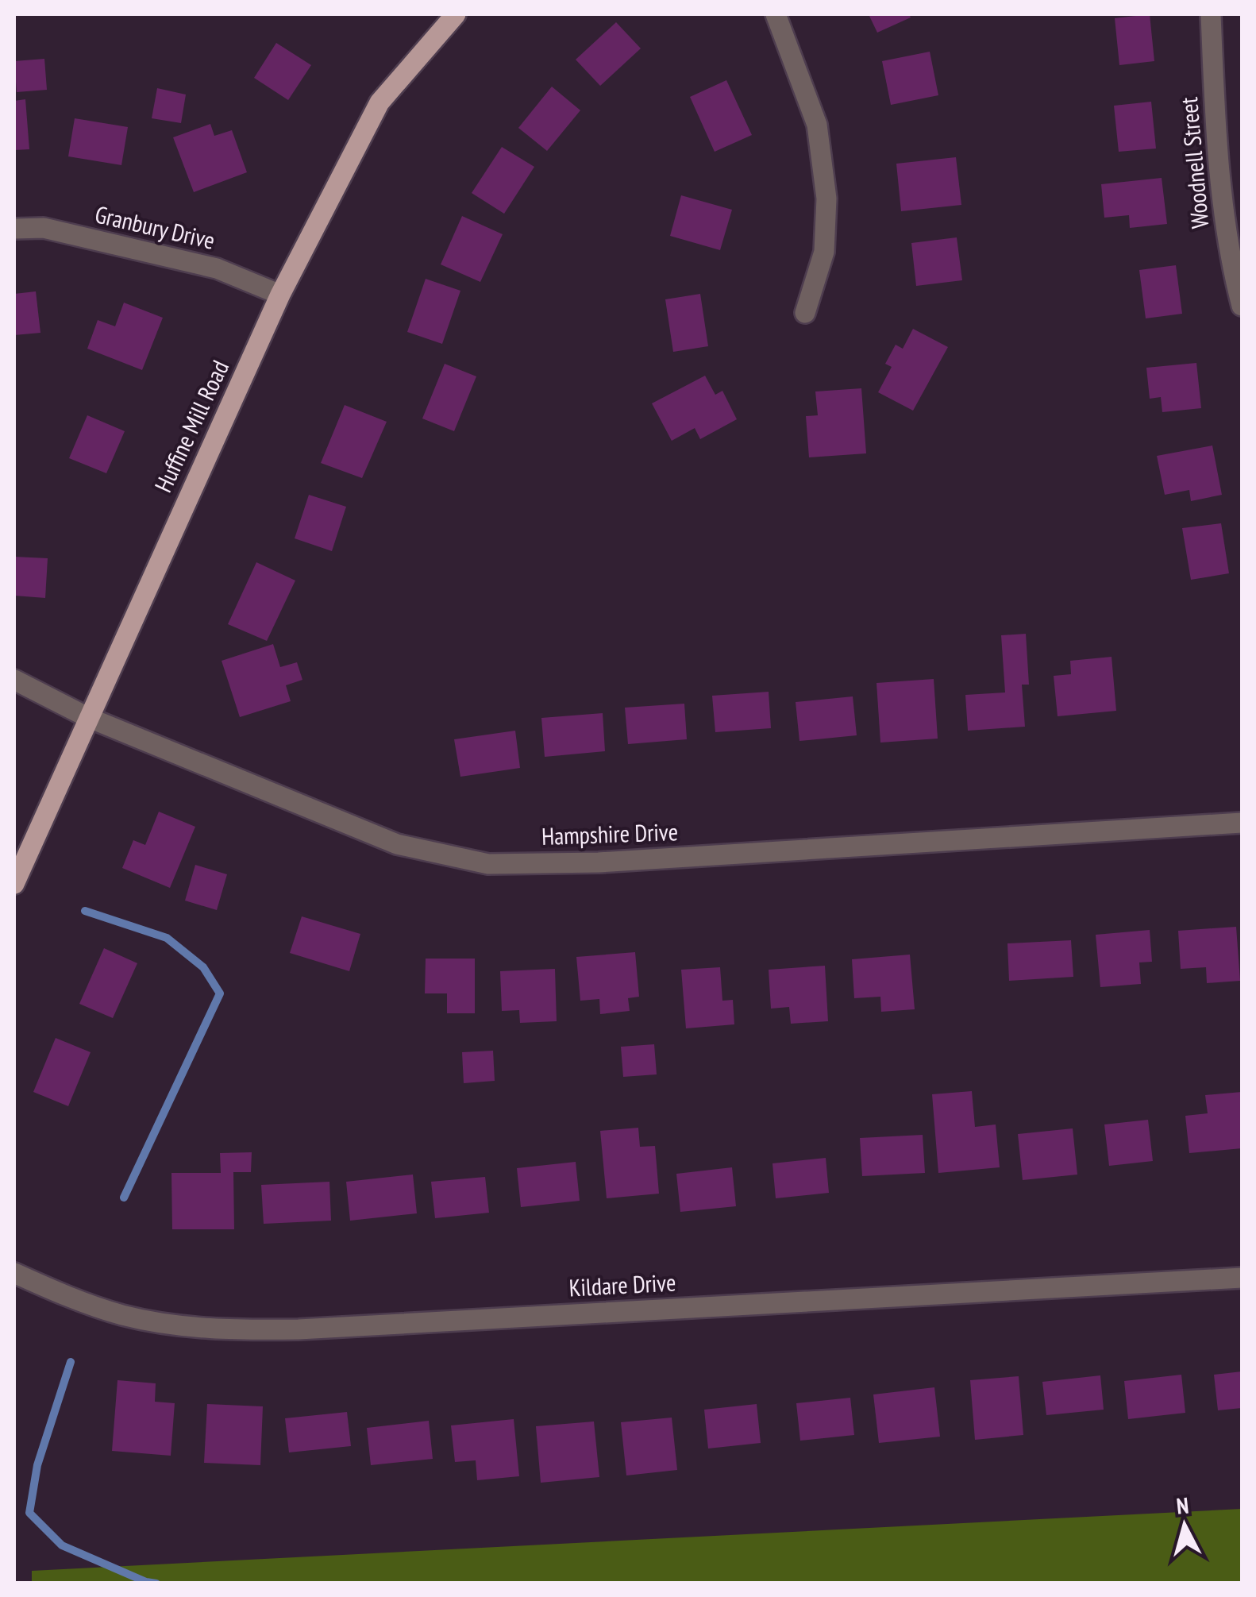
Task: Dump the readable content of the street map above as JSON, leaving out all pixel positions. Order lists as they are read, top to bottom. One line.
{"streets":{"main road":["Huffine Mill Road"],"street":["Woodnell Street","Granbury Drive","Hampshire Drive","Kildare Drive"]},"crossings":[["Granbury Drive","Huffine Mill Road"],["Huffine Mill Road","Hampshire Drive"]],"north":"top"}
